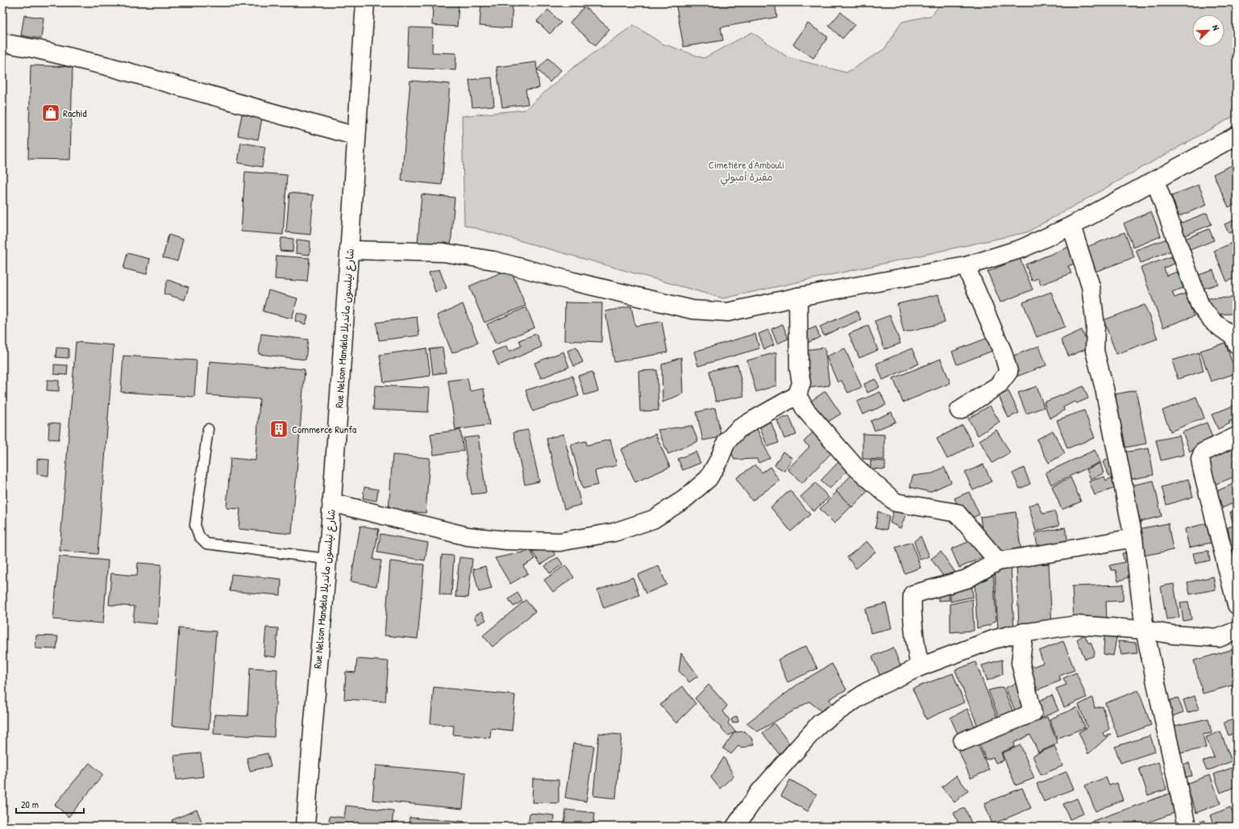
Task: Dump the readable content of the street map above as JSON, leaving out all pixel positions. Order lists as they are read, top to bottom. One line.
{"streets":{"street":["Rue Nelson Mandela شارع نيلسون مانديلا"]},"parks":["Cimetière d'Ambouli مقبرة أمبولي"],"places":{"shop":["Rachid"],"building":["Commerce Runfa"]},"scale_bar":"20 m","north":"top right"}
